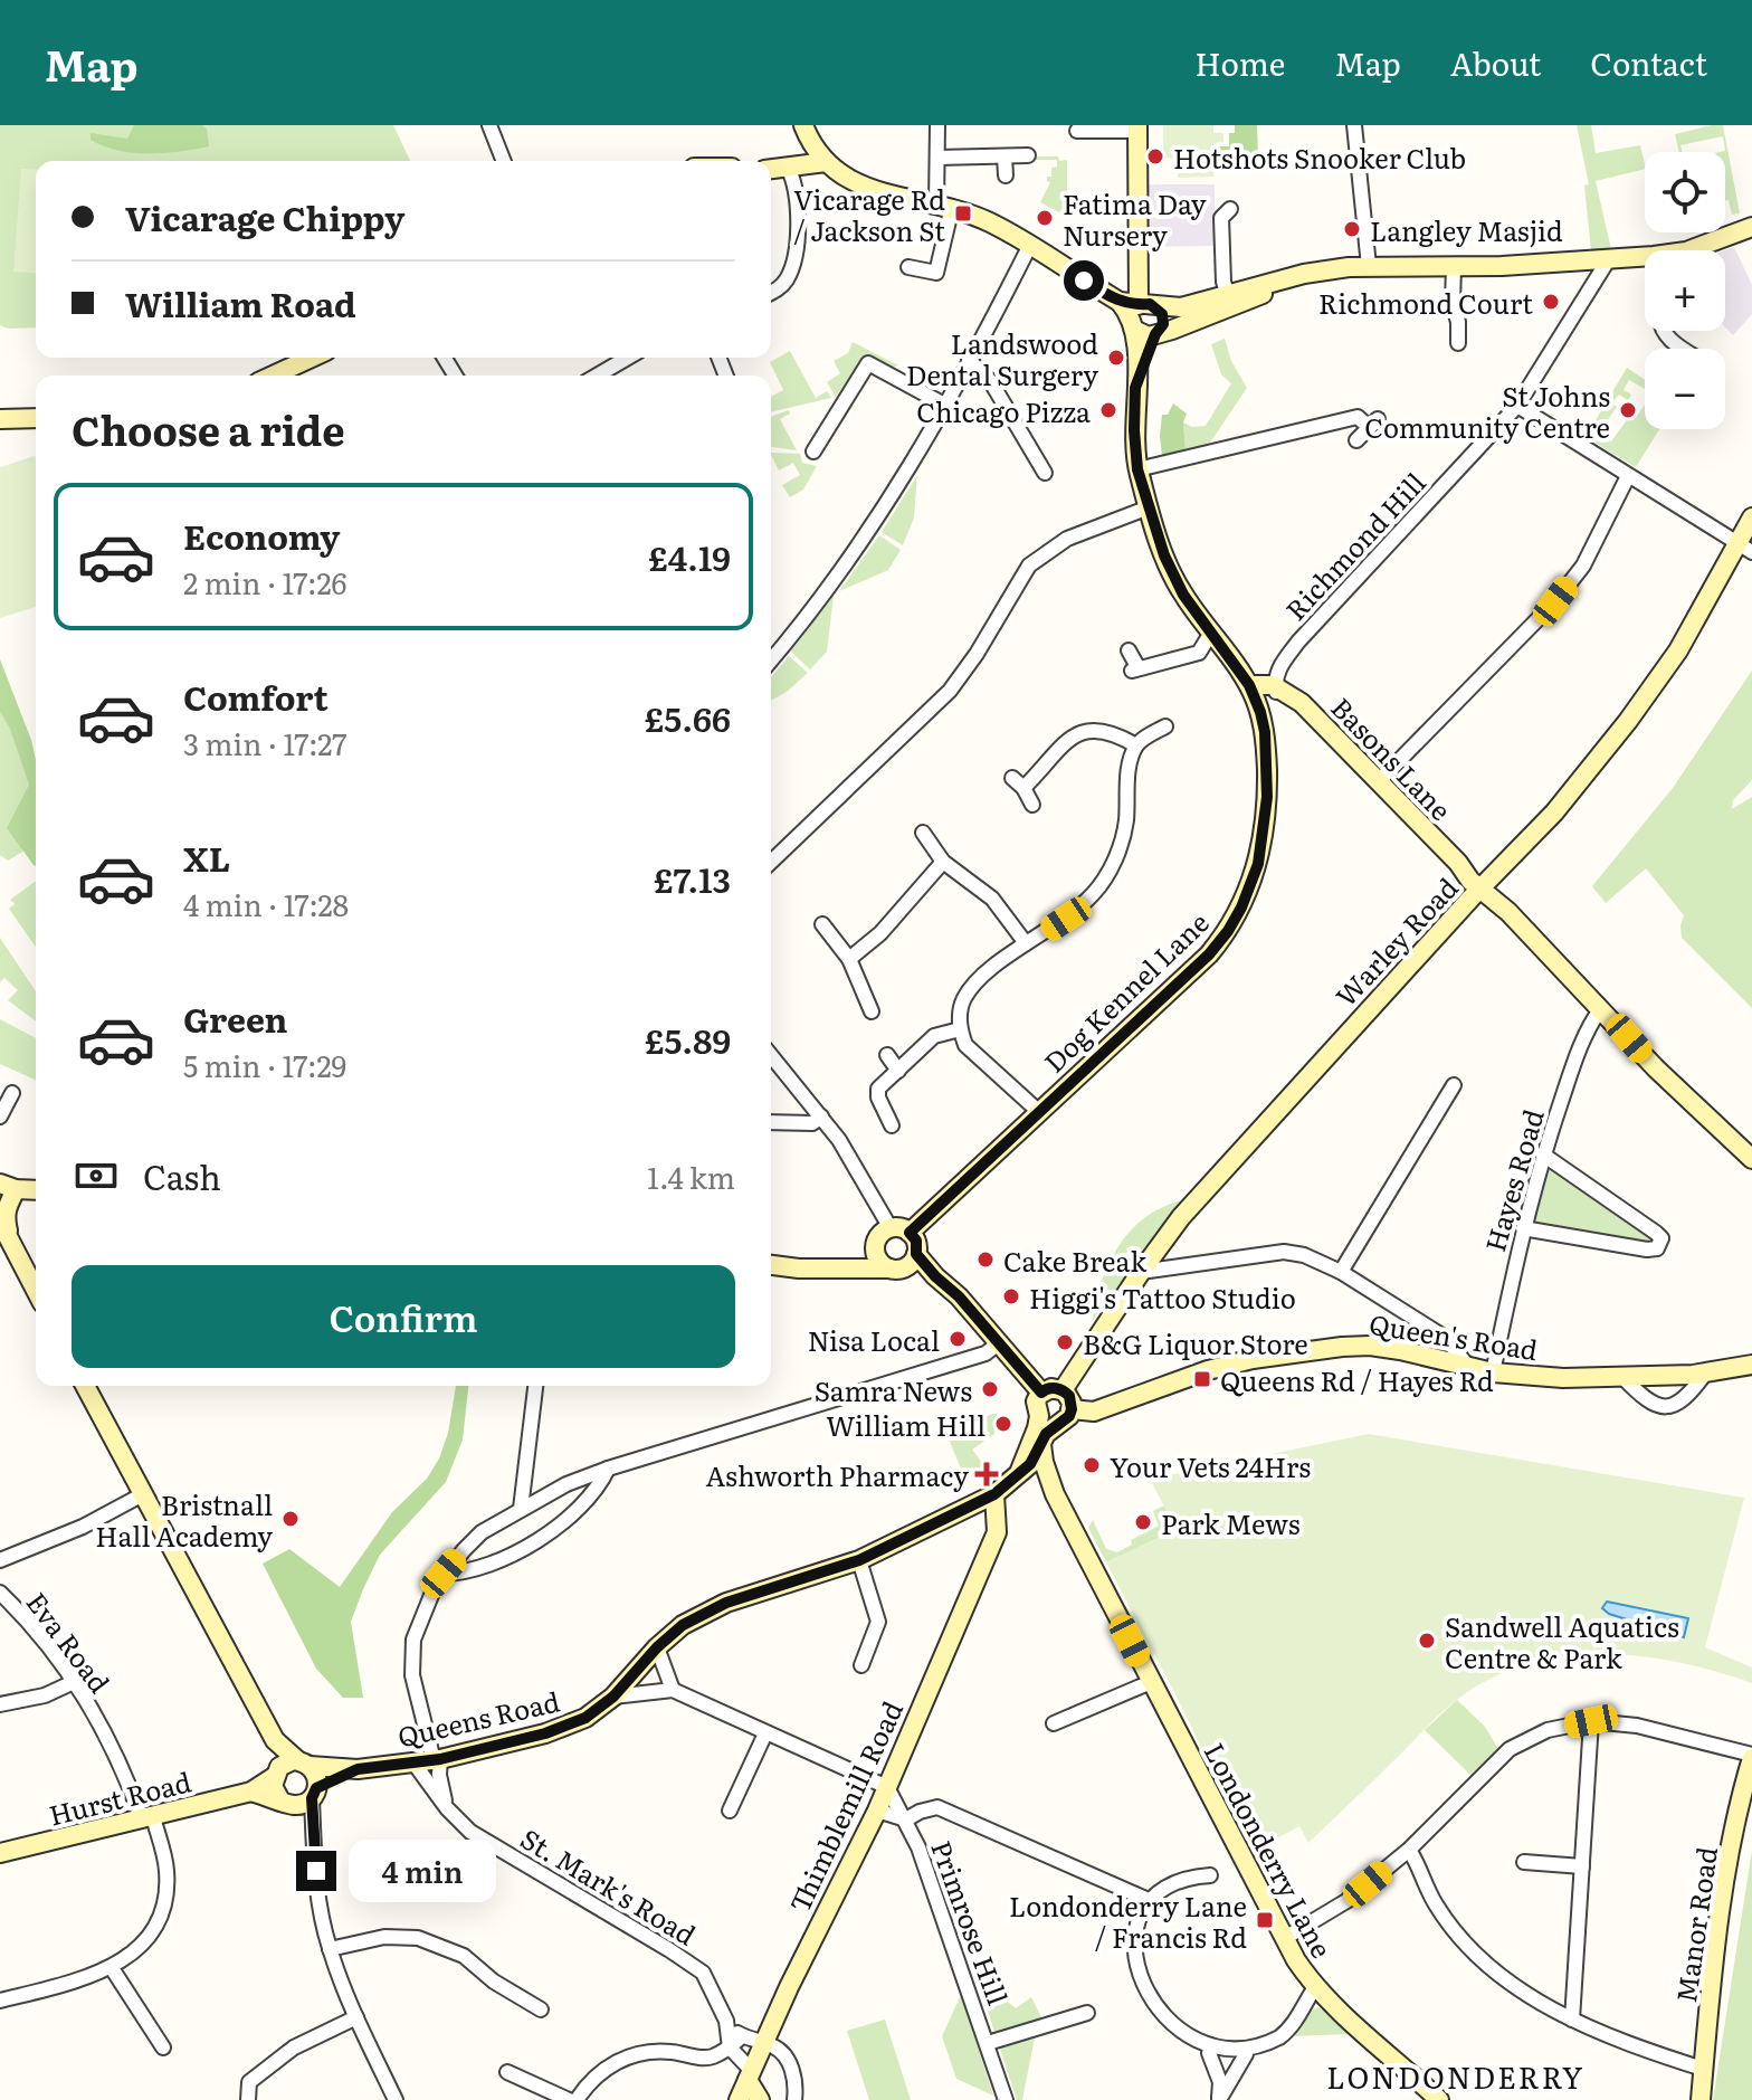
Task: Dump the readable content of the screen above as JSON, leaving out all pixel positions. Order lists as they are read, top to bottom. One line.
{"streets":{"street":["Richmond Hill","Basons Lane","Warley Road","Dog Kennel Lane","Hayes Road","Queen's Road","Eva Road","Queens Road","Hurst Road","Thimblemill Road","Londonderry Lane","St. Mark's Road","Primrose Hill","Manor Road"]},"crossings":[["Richmond Hill","Basons Lane"],["Basons Lane","Warley Road"],["Basons Lane","Hayes Road"],["Warley Road","Queen's Road"],["Hayes Road","Queen's Road"],["Eva Road","Hurst Road"],["Queens Road","Hurst Road"],["Queens Road","St. Mark's Road"],["Thimblemill Road","St. Mark's Road"],["Thimblemill Road","Primrose Hill"]],"districts":["LONDONDERRY"],"places":{"other":["Hotshots Snooker Club","Fatima Day Nursery","Langley Masjid","Richmond Court","Landswood Dental Surgery","Chicago Pizza","St Johns Community Centre","Cake Break","Higgi's Tattoo Studio","Nisa Local","B&G Liquor Store","Samra News","William Hill","Your Vets 24Hrs","Bristnall Hall Academy","Park Mews","Sandwell Aquatics Centre & Park"],"transit":["Vicarage Rd / Jackson St","Queens Rd / Hayes Rd","Londonderry Lane / Francis Rd"],"health":["Ashworth Pharmacy"]},"page":{"header":"Map","nav":["Home","Map","About","Contact"],"map_buttons":["+","−"],"banner":["Vicarage Chippy","William Road"],"heading":"Choose a ride","list":[{"name":"Economy","note":"2 min · 17:26","value":"£4.19"},{"name":"Comfort","note":"3 min · 17:27","value":"£5.66"},{"name":"XL","note":"4 min · 17:28","value":"£7.13"},{"name":"Green","note":"5 min · 17:29","value":"£5.89"}],"pay":["Cash","1.4 km"],"buttons":"Confirm","bubble":"4 min"}}
